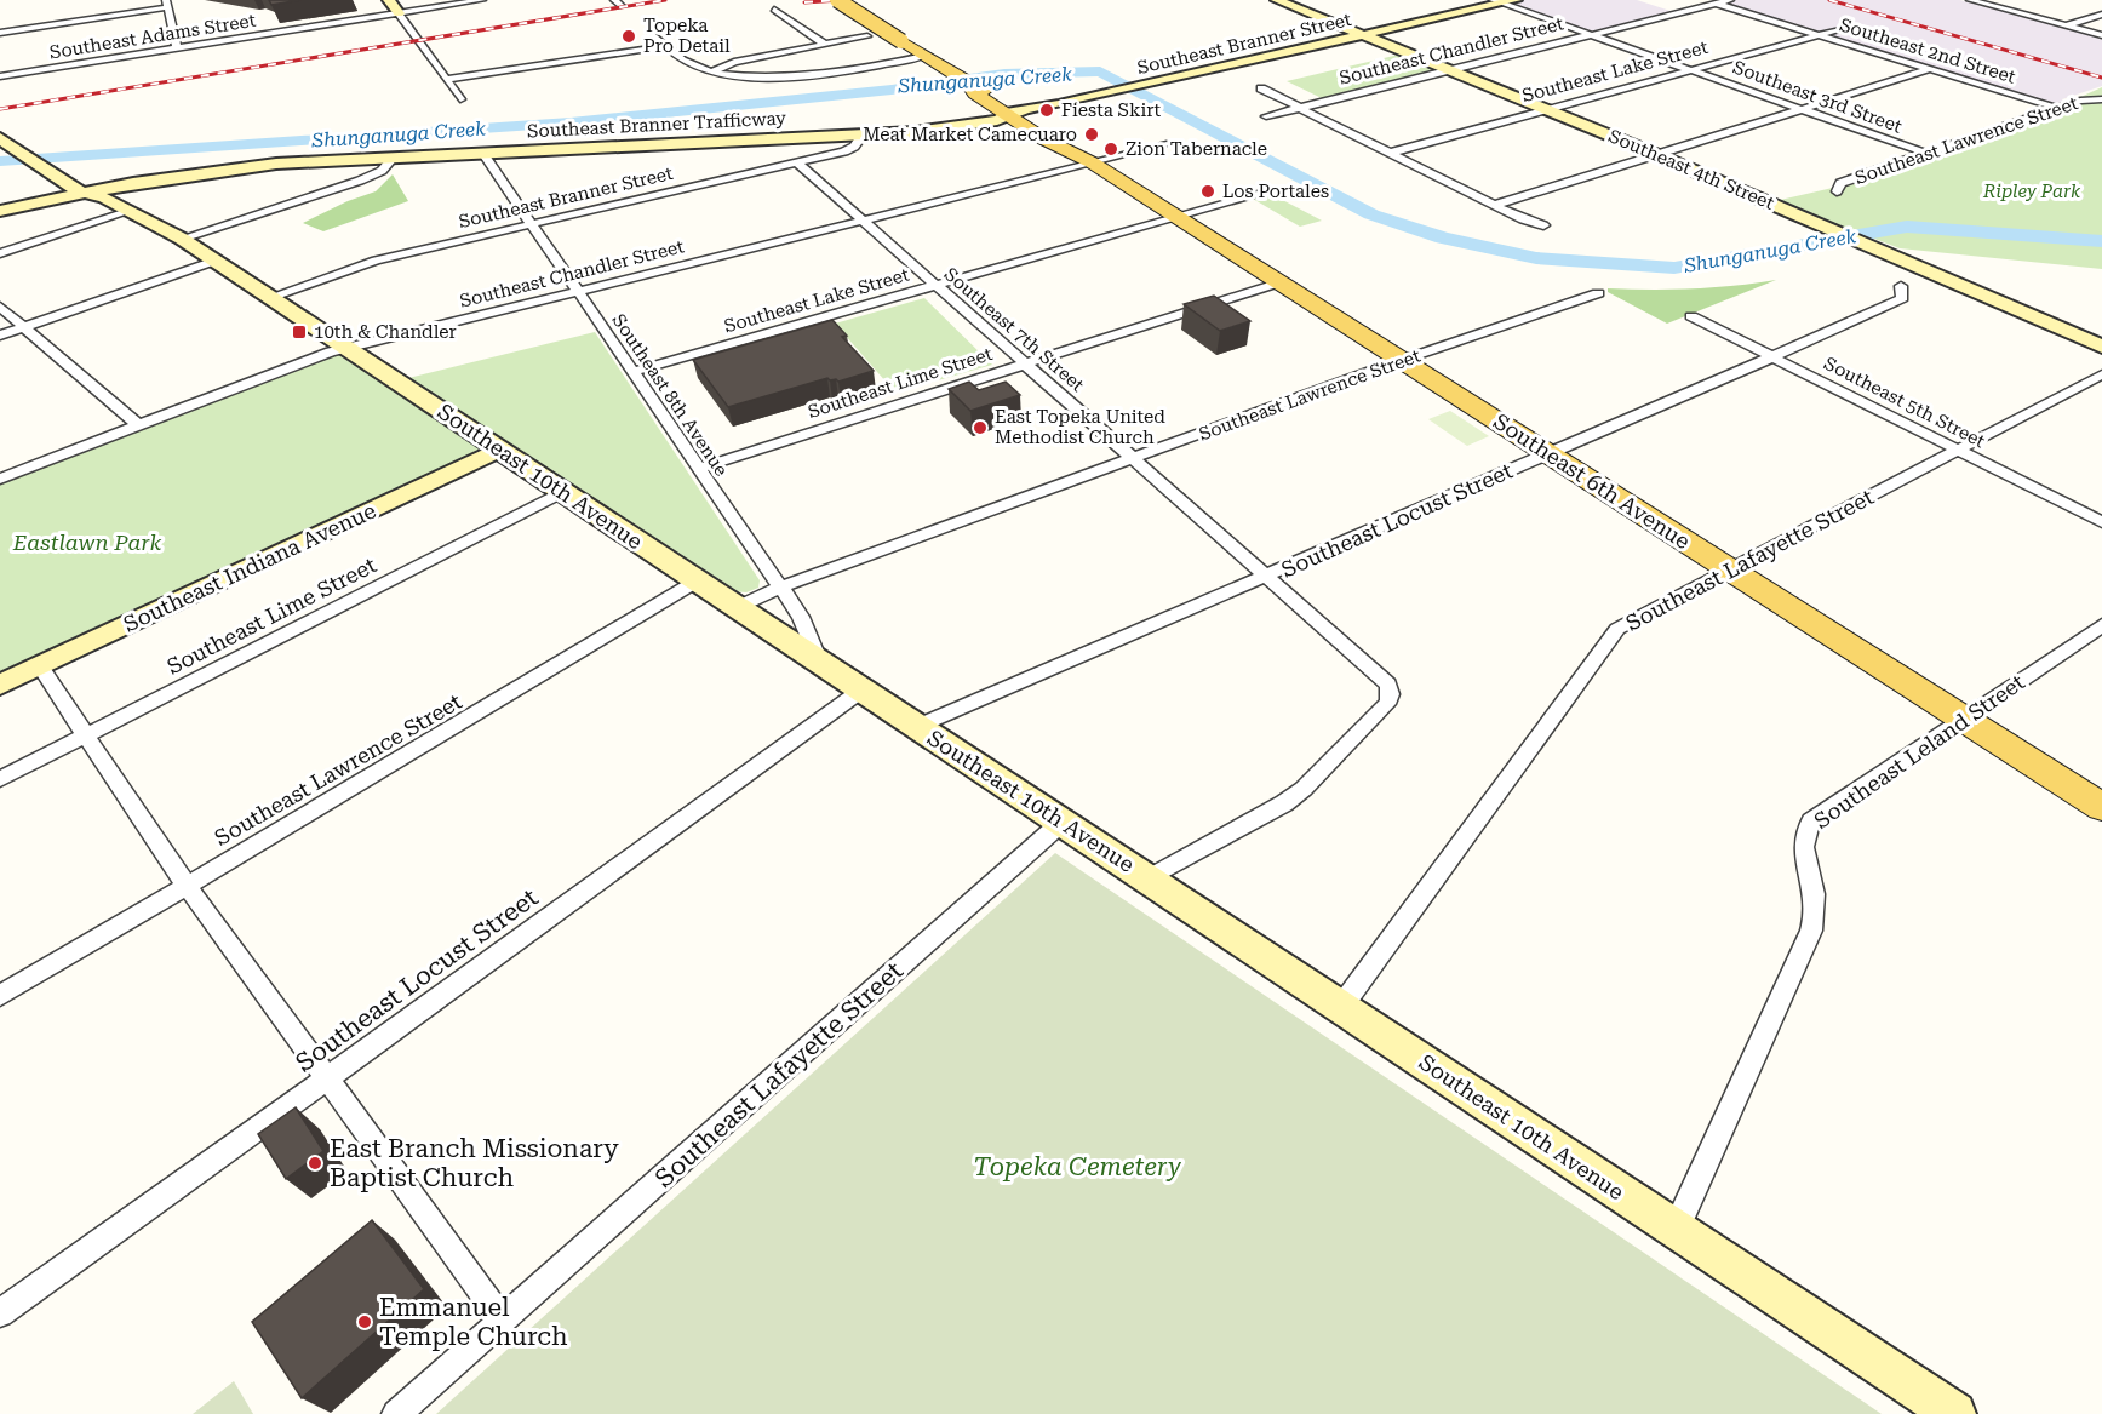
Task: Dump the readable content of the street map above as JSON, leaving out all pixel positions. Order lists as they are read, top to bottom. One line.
{"streets":{"main road":["Southeast Branner Street","Southeast Branner Trafficway","Southeast 4th Street","Southeast 10th Avenue","Southeast 6th Avenue","Southeast Indiana Avenue"],"street":["Southeast Adams Street","Southeast Chandler Street","Southeast 2nd Street","Southeast Lake Street","Southeast 3rd Street","Southeast Lawrence Street","Southeast 7th Street","Southeast Lime Street","Southeast 8th Avenue","Southeast 5th Street","Southeast Locust Street","Southeast Lafayette Street","Southeast Leland Street"]},"crossings":[["Southeast Branner Street","Southeast 3rd Street"],["Southeast Branner Street","Southeast Branner Trafficway"],["Southeast Branner Street","Southeast 4th Street"],["Southeast Branner Street","Southeast 7th Street"],["Southeast Branner Street","Southeast 8th Avenue"],["Southeast Branner Street","Southeast 10th Avenue"],["Southeast Branner Street","Southeast 6th Avenue"],["Southeast Chandler Street","Southeast 2nd Street"],["Southeast Chandler Street","Southeast 3rd Street"],["Southeast Chandler Street","Southeast 4th Street"],["Southeast Chandler Street","Southeast 7th Street"],["Southeast Chandler Street","Southeast 8th Avenue"],["Southeast Chandler Street","Southeast 10th Avenue"],["Southeast Chandler Street","Southeast 6th Avenue"],["Southeast 2nd Street","Southeast Lake Street"],["Southeast 2nd Street","Southeast Lawrence Street"],["Southeast Lake Street","Southeast 3rd Street"],["Southeast Lake Street","Southeast 4th Street"],["Southeast Lake Street","Southeast 7th Street"],["Southeast Lake Street","Southeast 8th Avenue"],["Southeast Lake Street","Southeast 6th Avenue"],["Southeast 3rd Street","Southeast Lawrence Street"],["Southeast Branner Trafficway","Southeast 8th Avenue"],["Southeast Branner Trafficway","Southeast 10th Avenue"],["Southeast Lawrence Street","Southeast 7th Street"],["Southeast Lawrence Street","Southeast 8th Avenue"],["Southeast Lawrence Street","Southeast 10th Avenue"],["Southeast Lawrence Street","Southeast 6th Avenue"],["Southeast 7th Street","Southeast Lime Street"],["Southeast 7th Street","Southeast 10th Avenue"],["Southeast 7th Street","Southeast Locust Street"],["Southeast Lime Street","Southeast 8th Avenue"],["Southeast Lime Street","Southeast 10th Avenue"],["Southeast Lime Street","Southeast 6th Avenue"],["Southeast 8th Avenue","Southeast 10th Avenue"],["Southeast 5th Street","Southeast Locust Street"],["Southeast 5th Street","Southeast Lafayette Street"],["Southeast 10th Avenue","Southeast Locust Street"],["Southeast 10th Avenue","Southeast Lafayette Street"],["Southeast 10th Avenue","Southeast Indiana Avenue"],["Southeast 10th Avenue","Southeast Leland Street"],["Southeast 6th Avenue","Southeast Locust Street"],["Southeast 6th Avenue","Southeast Lafayette Street"],["Southeast 6th Avenue","Southeast Leland Street"]],"water":["Shunganuga Creek"],"parks":["Ripley Park","Eastlawn Park","Topeka Cemetery"],"places":{"other":["Topeka Pro Detail","Fiesta Skirt","Meat Market Camecuaro","Zion Tabernacle","Los Portales","East Topeka United Methodist Church","East Branch Missionary Baptist Church","Emmanuel Temple Church"],"transit":["10th & Chandler"]}}
